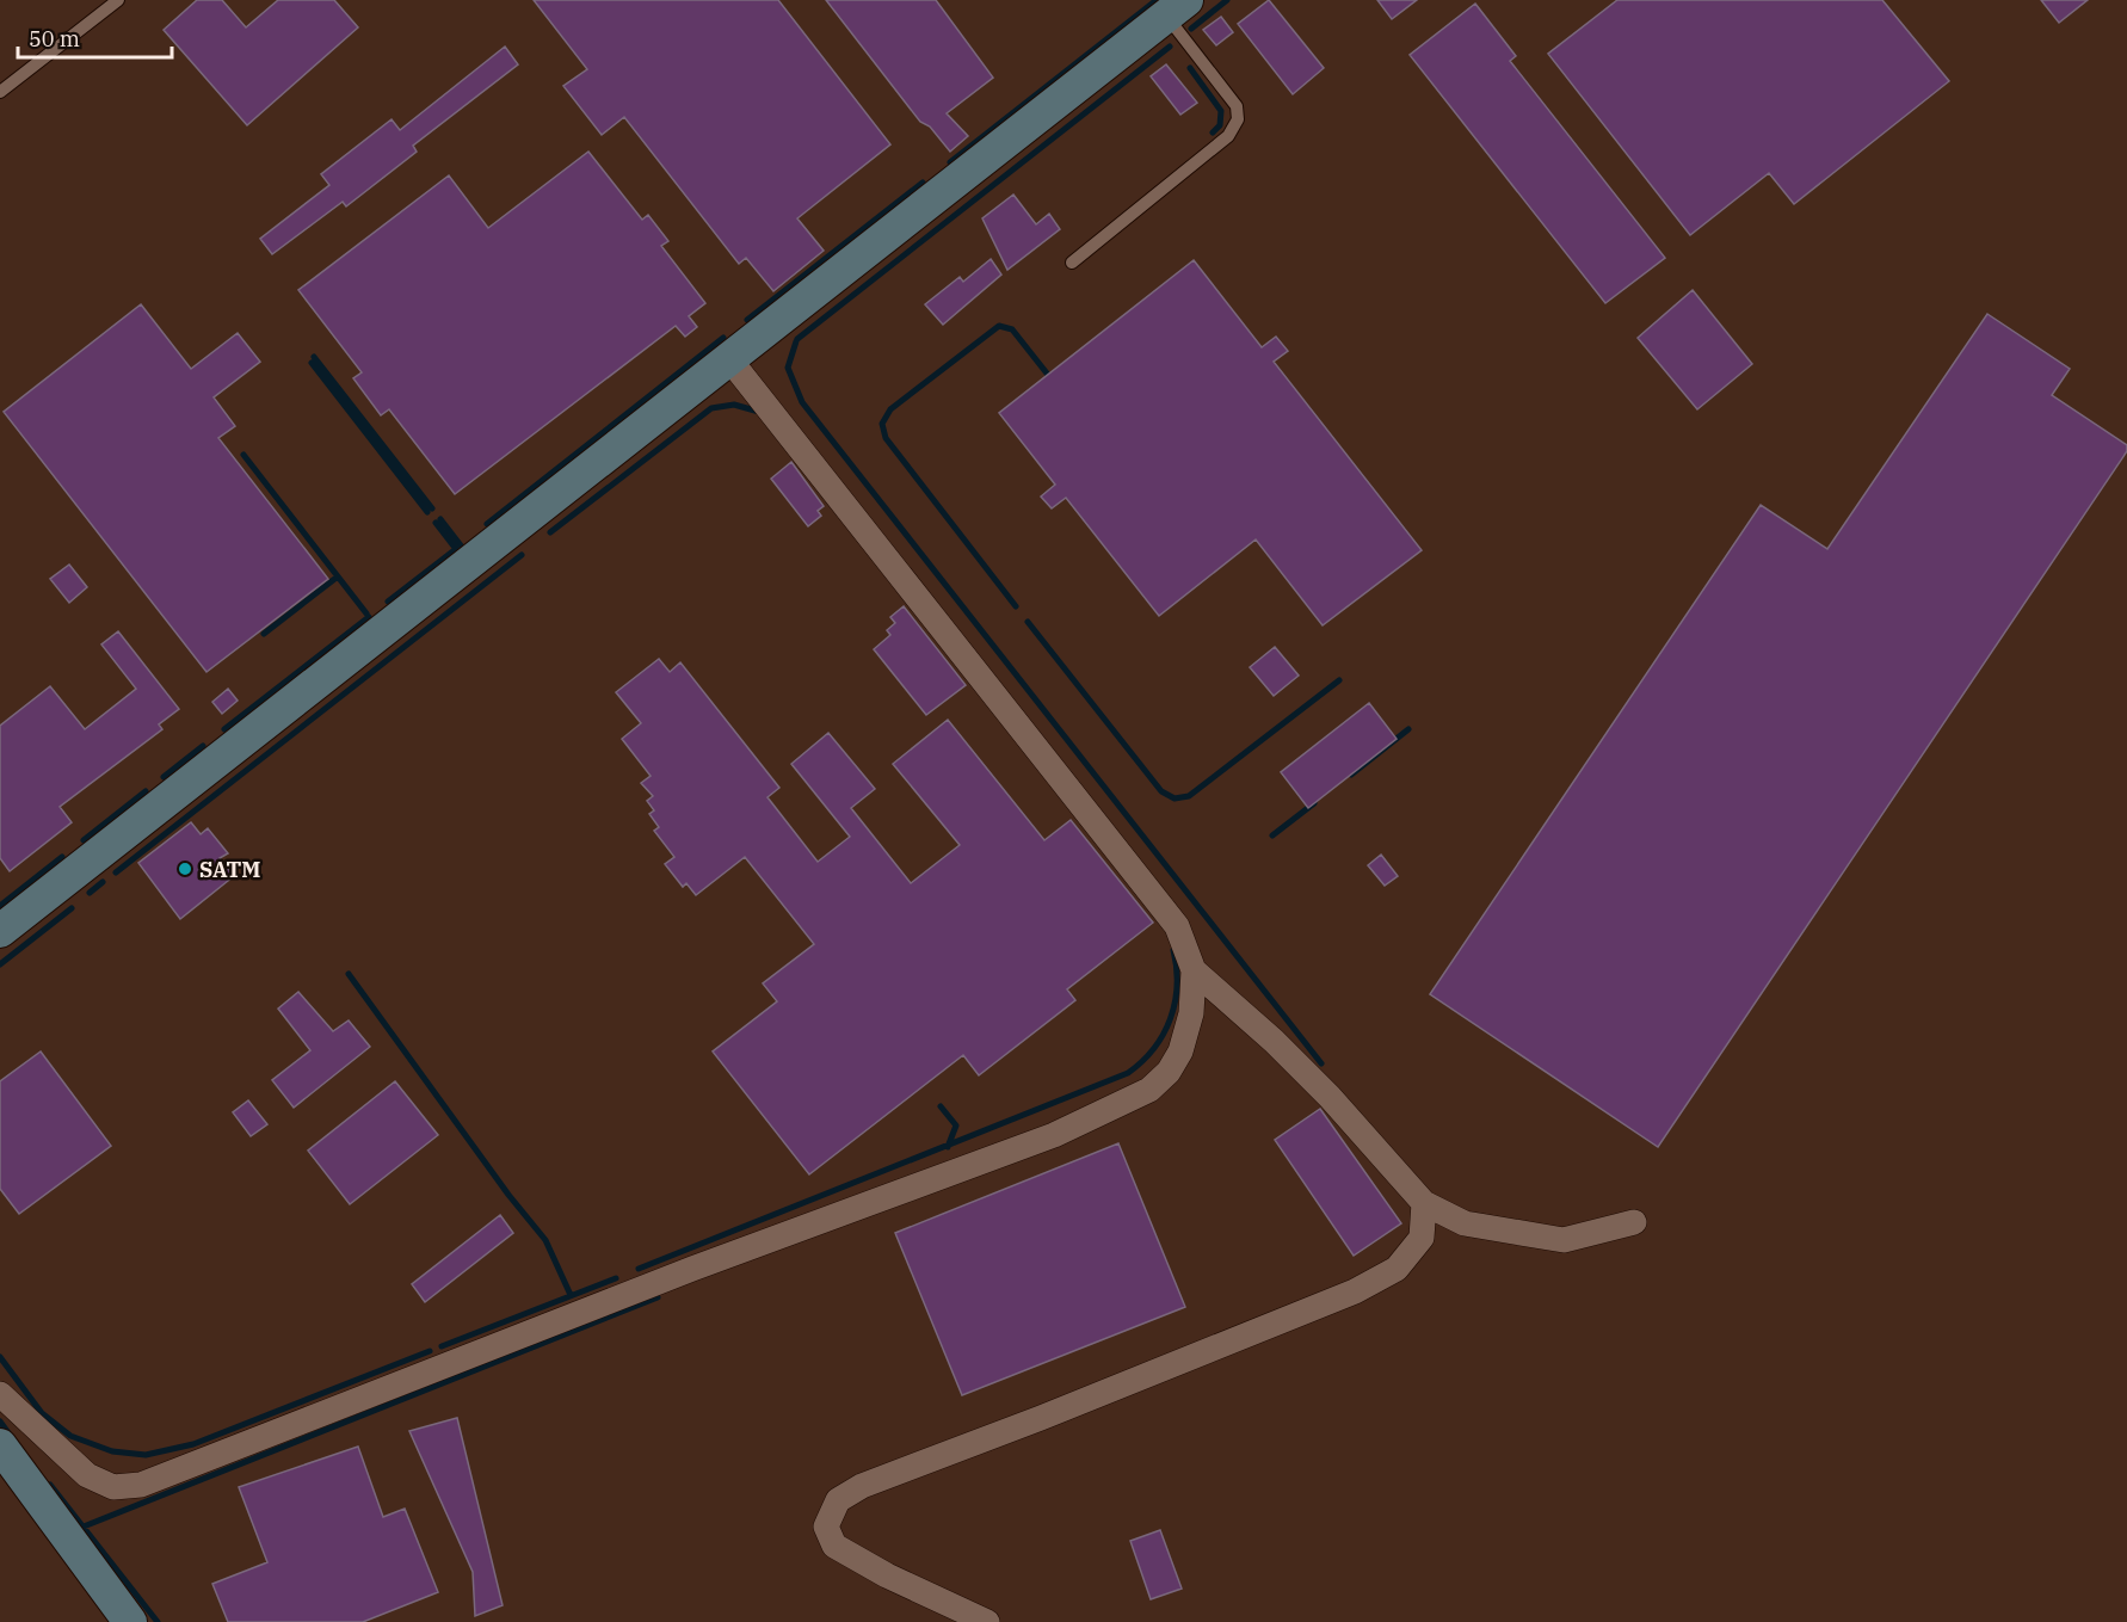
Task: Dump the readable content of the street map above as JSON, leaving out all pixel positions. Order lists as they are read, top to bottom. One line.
{"places":["SATM"],"scale_bar":"50 m"}
